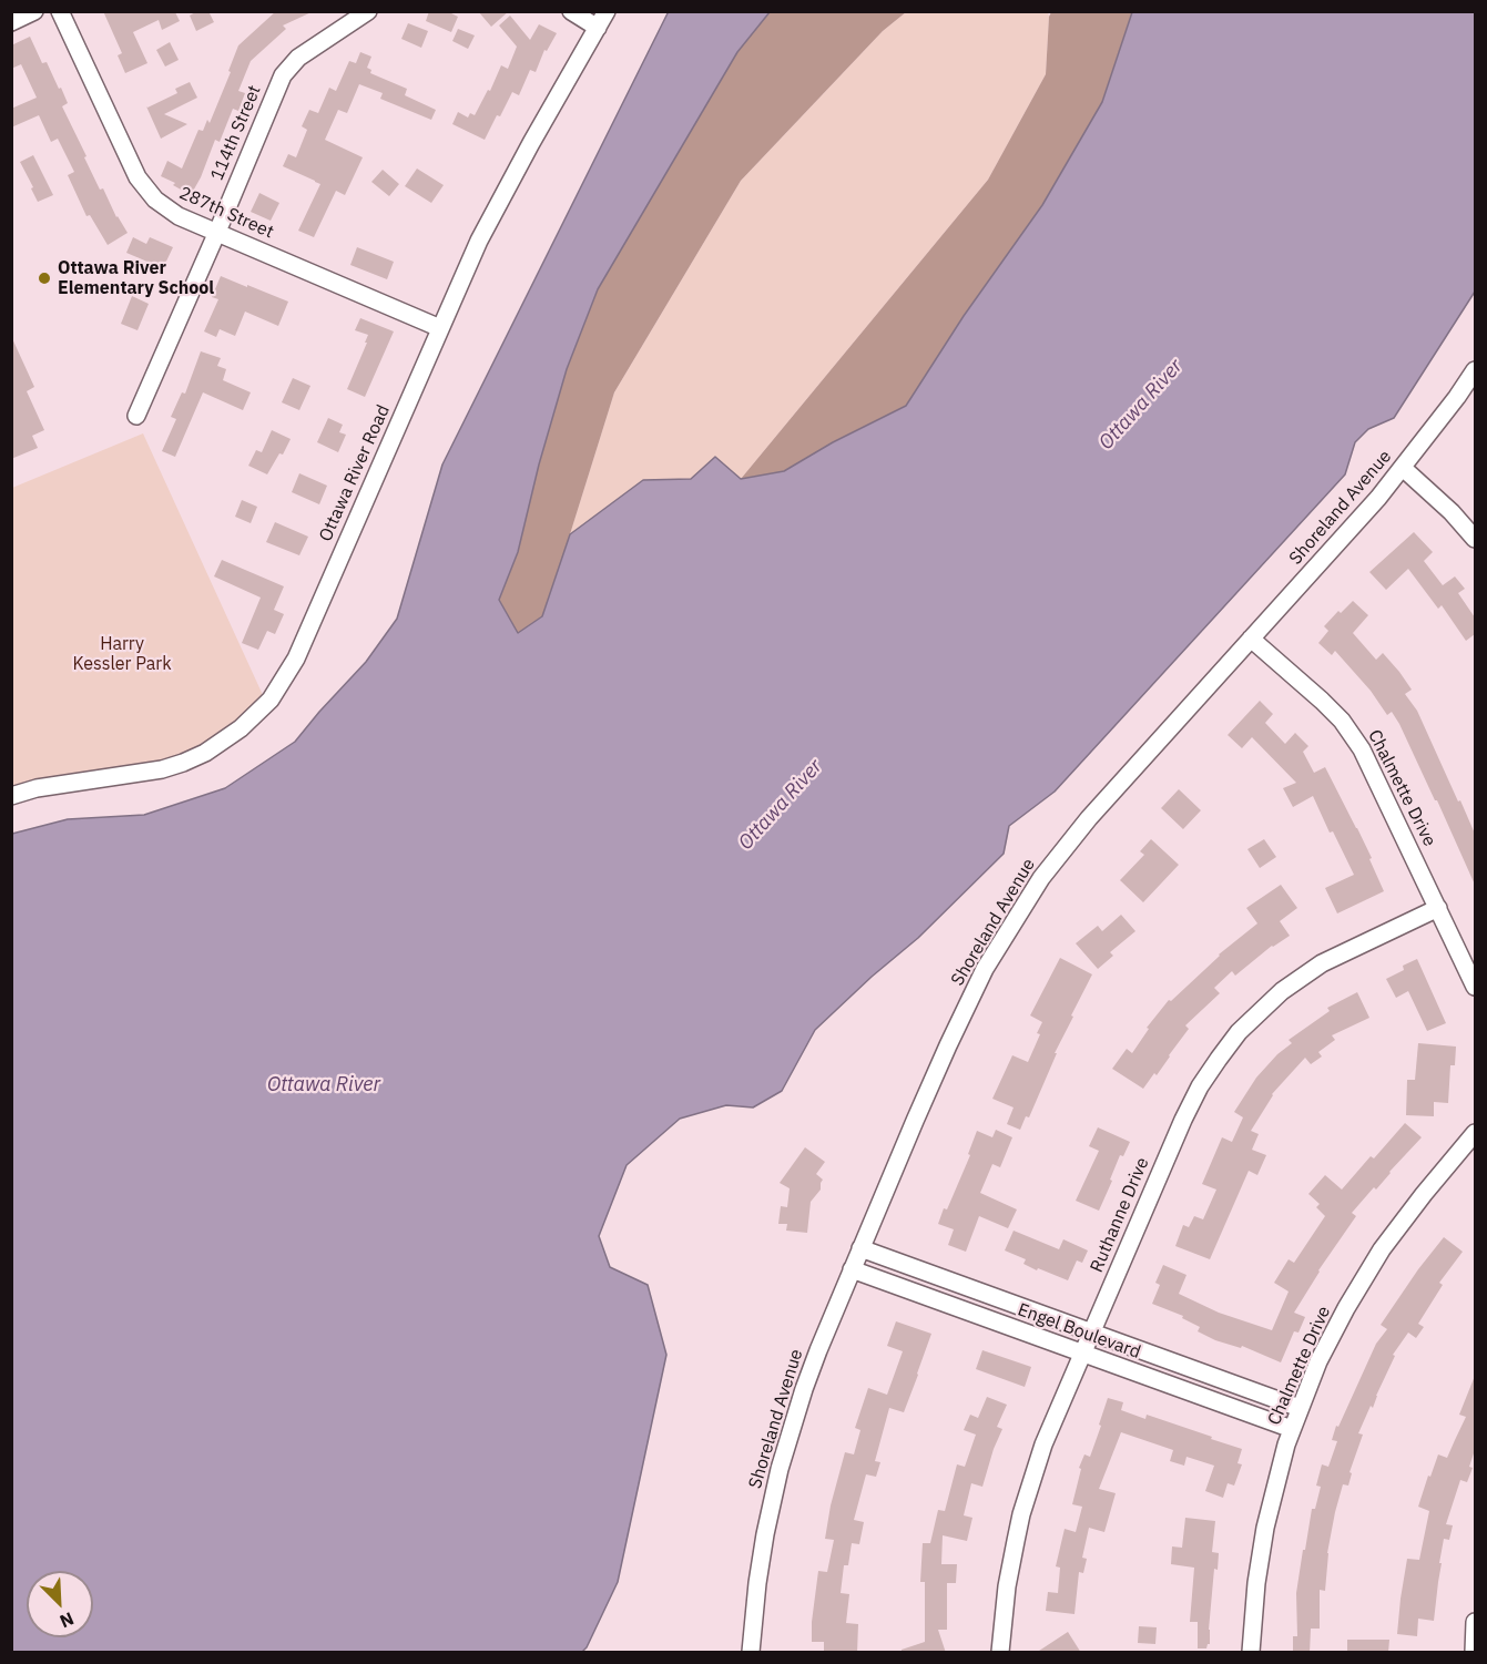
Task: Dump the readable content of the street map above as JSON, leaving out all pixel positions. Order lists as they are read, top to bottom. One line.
{"streets":{"street":["114th Street","287th Street","Ottawa River Road","Shoreland Avenue","Chalmette Drive","Ruthanne Drive","Engel Boulevard"]},"crossings":[["114th Street","287th Street"],["287th Street","Ottawa River Road"],["Shoreland Avenue","Chalmette Drive"],["Shoreland Avenue","Engel Boulevard"],["Chalmette Drive","Ruthanne Drive"],["Chalmette Drive","Engel Boulevard"],["Ruthanne Drive","Engel Boulevard"]],"water":["Ottawa River"],"parks":["Harry Kessler Park"],"places":["Ottawa River Elementary School"],"north":"bottom right"}
